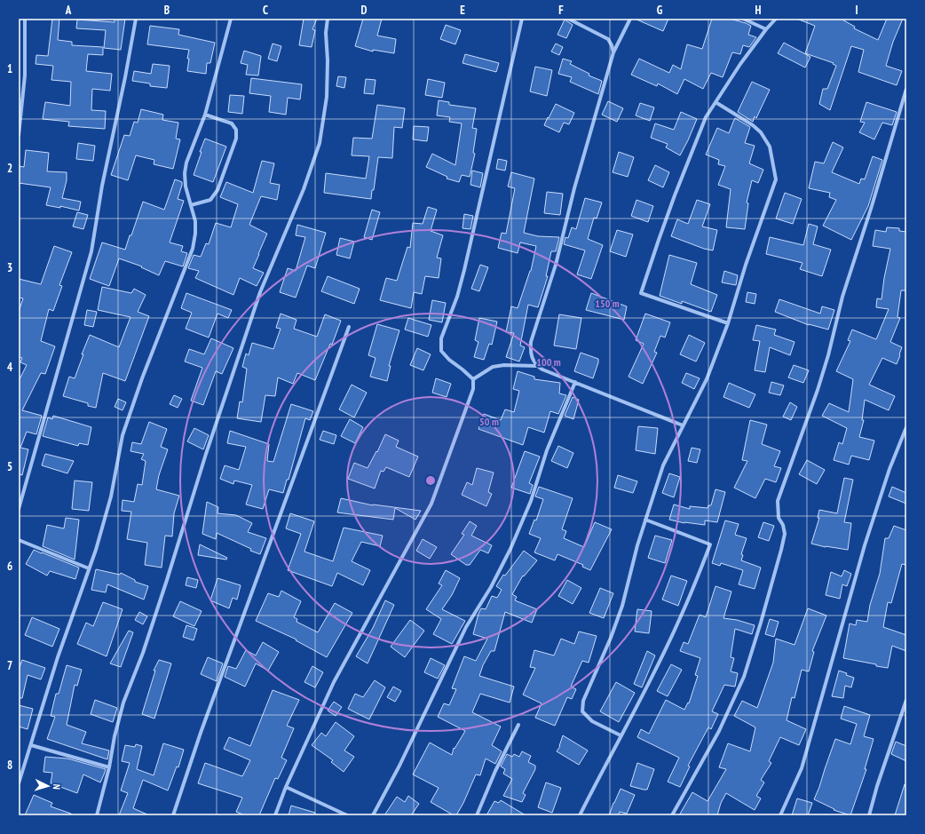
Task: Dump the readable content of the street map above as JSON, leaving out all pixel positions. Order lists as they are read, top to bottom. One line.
{"north":"right","grid":{"columns":["A","B","C","D","E","F","G","H","I"],"rows":["1","2","3","4","5","6","7","8"]},"rings":["150 m","100 m","50 m"]}
